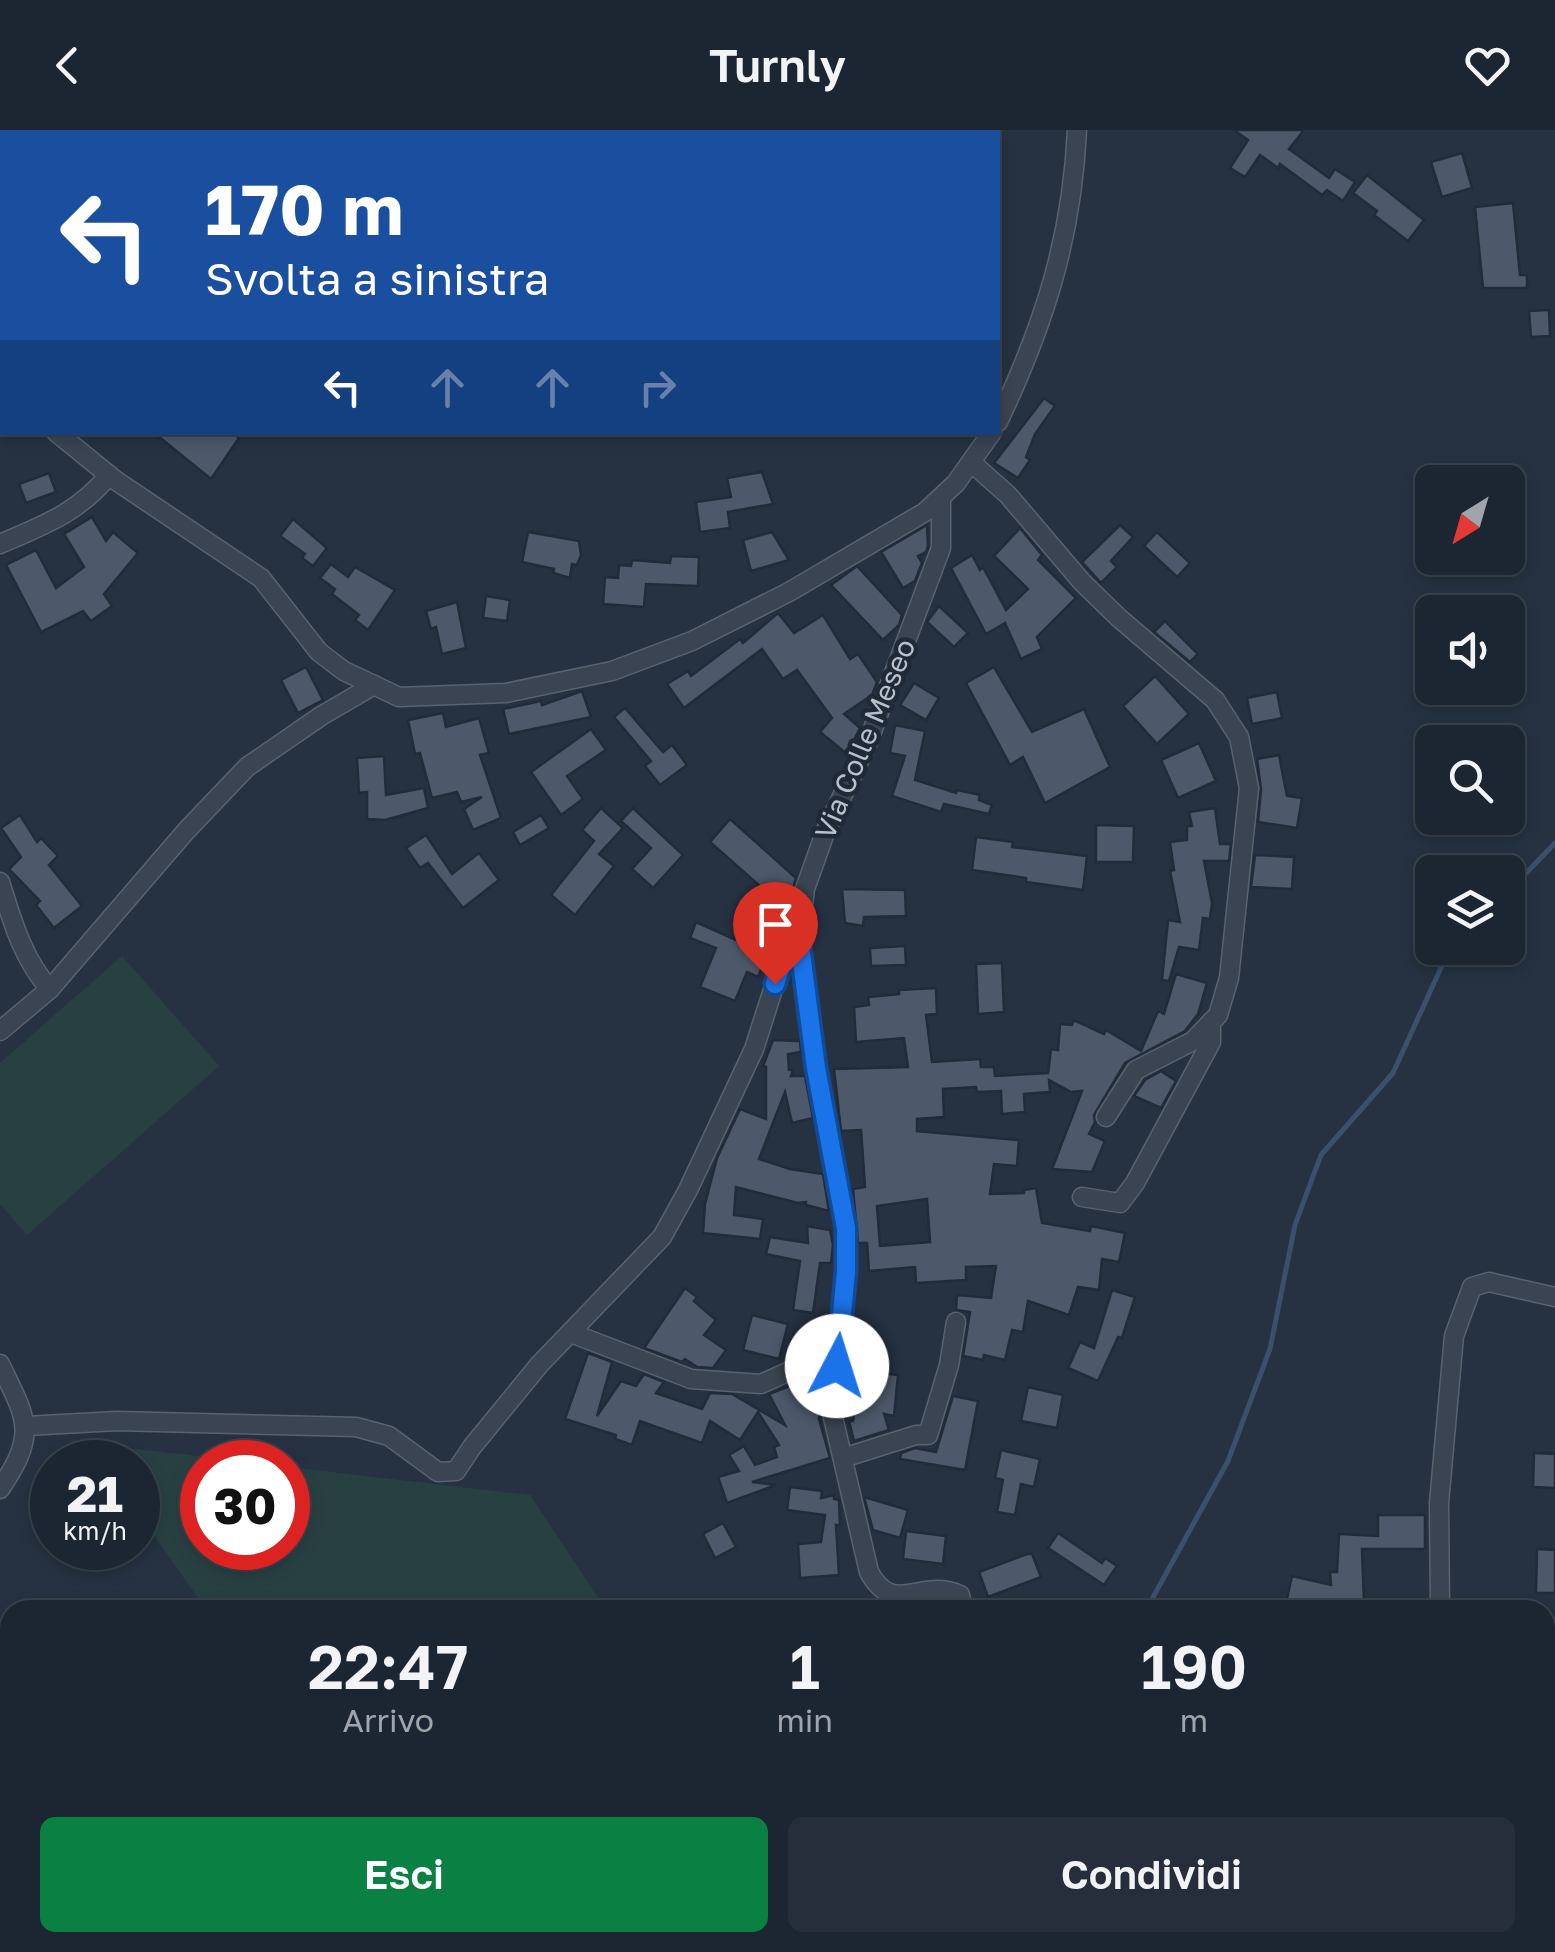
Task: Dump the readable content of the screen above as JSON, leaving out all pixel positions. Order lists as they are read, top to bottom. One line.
{"streets":{"street":["Via Colle Meseo"]},"north":"bottom left","page":{"header":"Turnly","turn":["170 m","Svolta a sinistra"],"speed":"21 km/h","limit":"30","eta":["22:47","Arrivo","1","min","190","m"],"buttons":["Esci","Condividi"]}}
